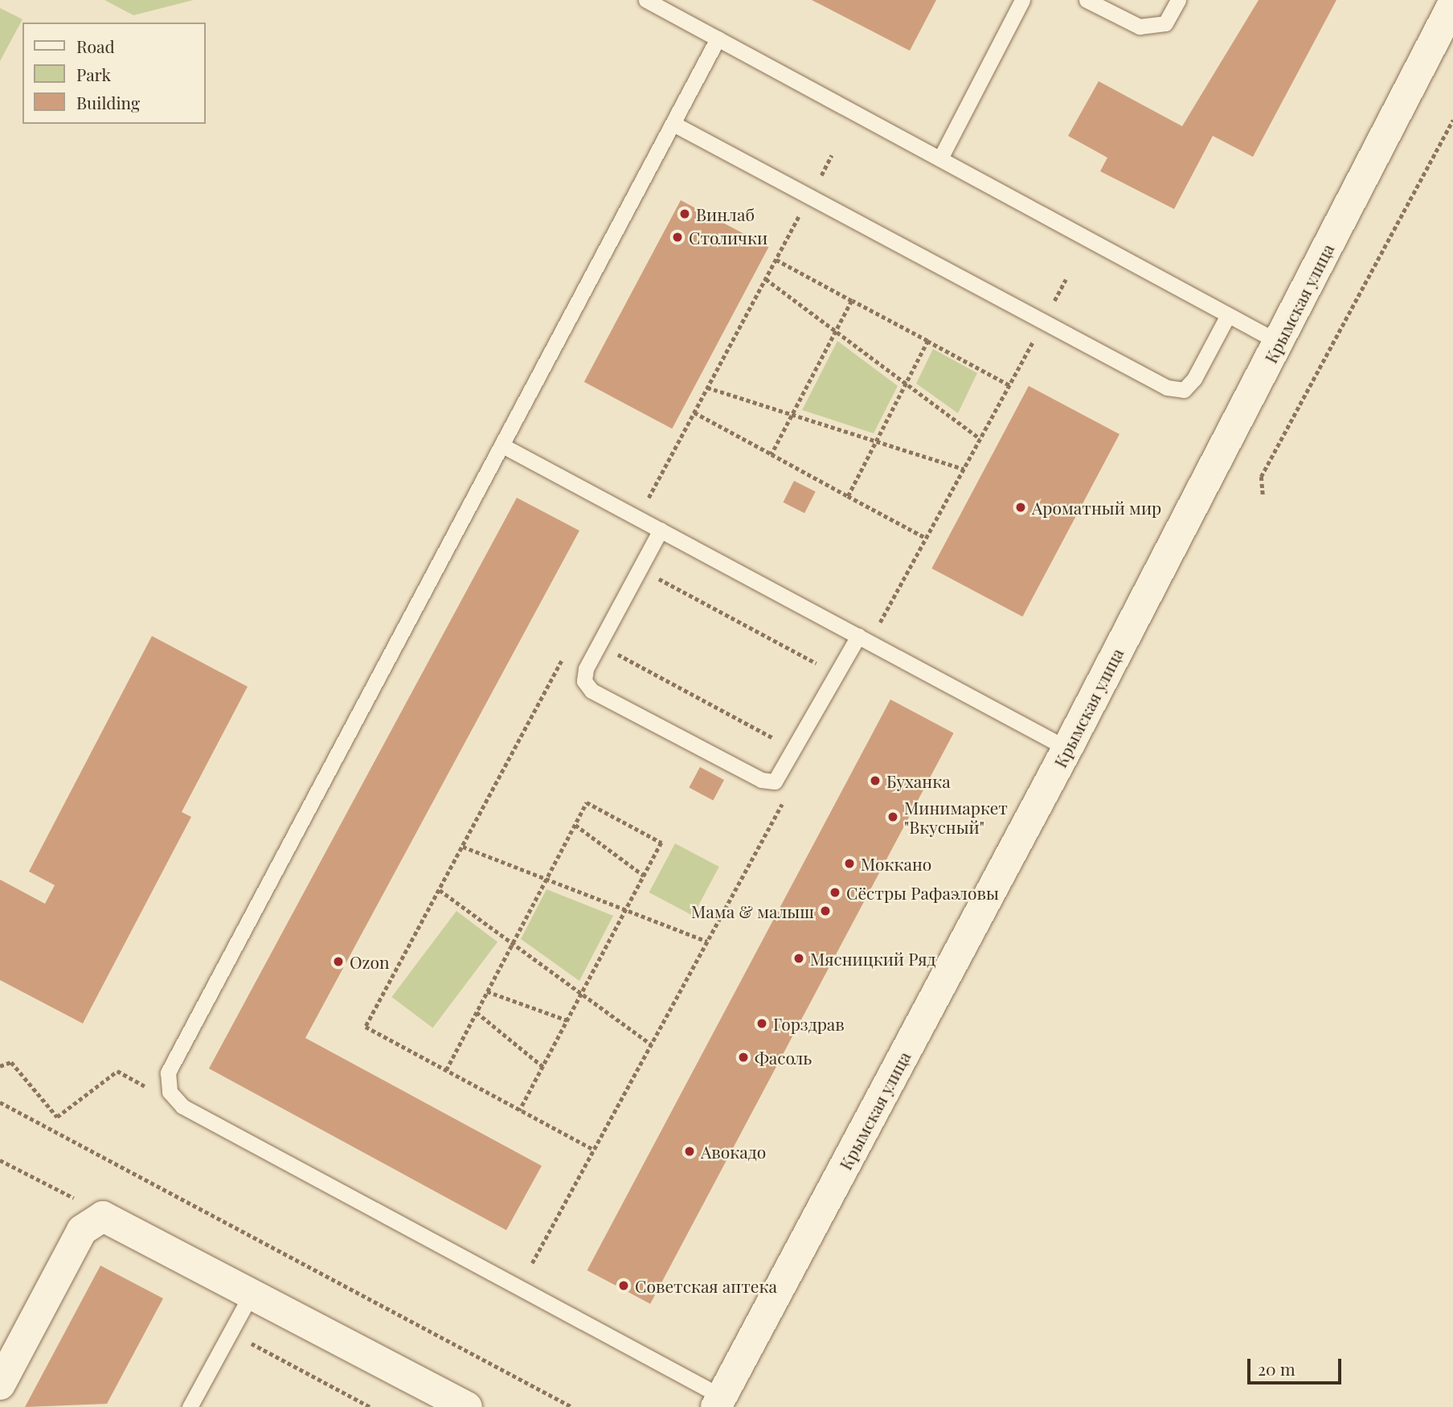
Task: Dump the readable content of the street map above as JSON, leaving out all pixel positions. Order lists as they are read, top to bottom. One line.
{"streets":{"street":["Крымская улица"]},"places":["Винлаб","Столички","Ароматный мир","Буханка","Минимаркет \"Вкусный\"","Моккано","Сёстры Рафаэловы","Мама & малыш","Мясницкий Ряд","Ozon","Горздрав","Фасоль","Авокадо","Советская аптека"],"legend":["Road","Park","Building"],"scale_bar":"20 m"}
